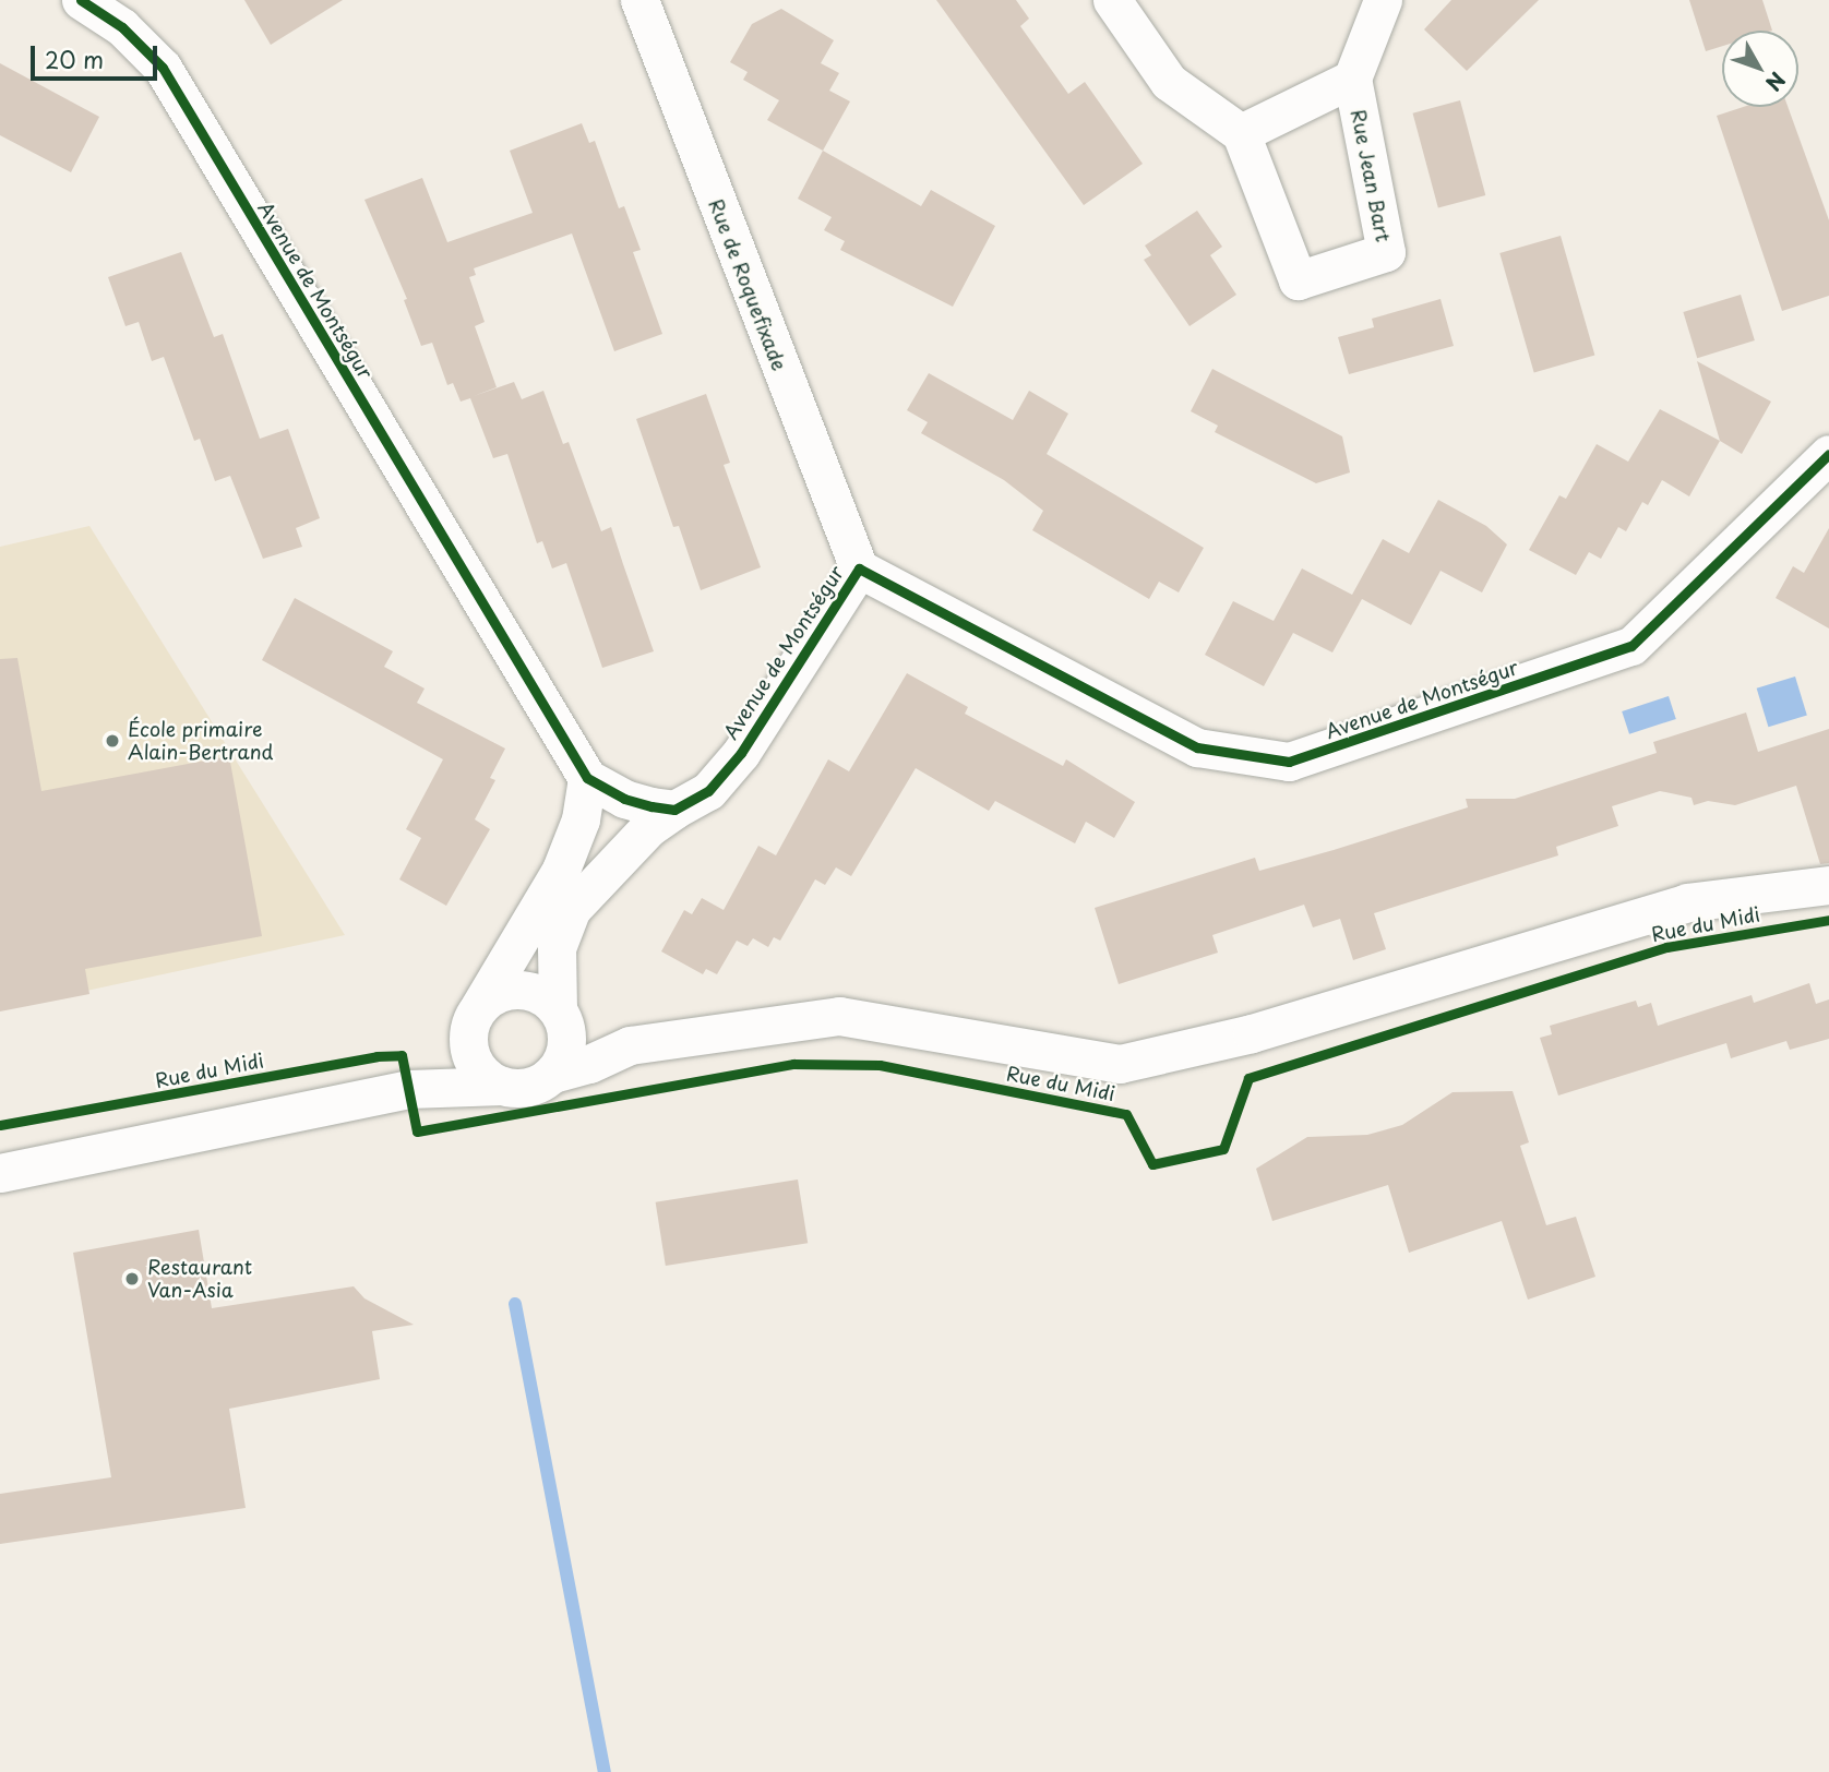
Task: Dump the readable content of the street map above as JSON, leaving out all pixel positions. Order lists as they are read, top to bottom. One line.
{"streets":{"street":["Rue Jean Bart","Rue de Roquefixade","Avenue de Montségur","Rue du Midi"]},"crossings":[["Rue de Roquefixade","Avenue de Montségur"]],"places":["École primaire Alain-Bertrand","Restaurant Van-Asia"],"scale_bar":"20 m","north":"bottom right"}
